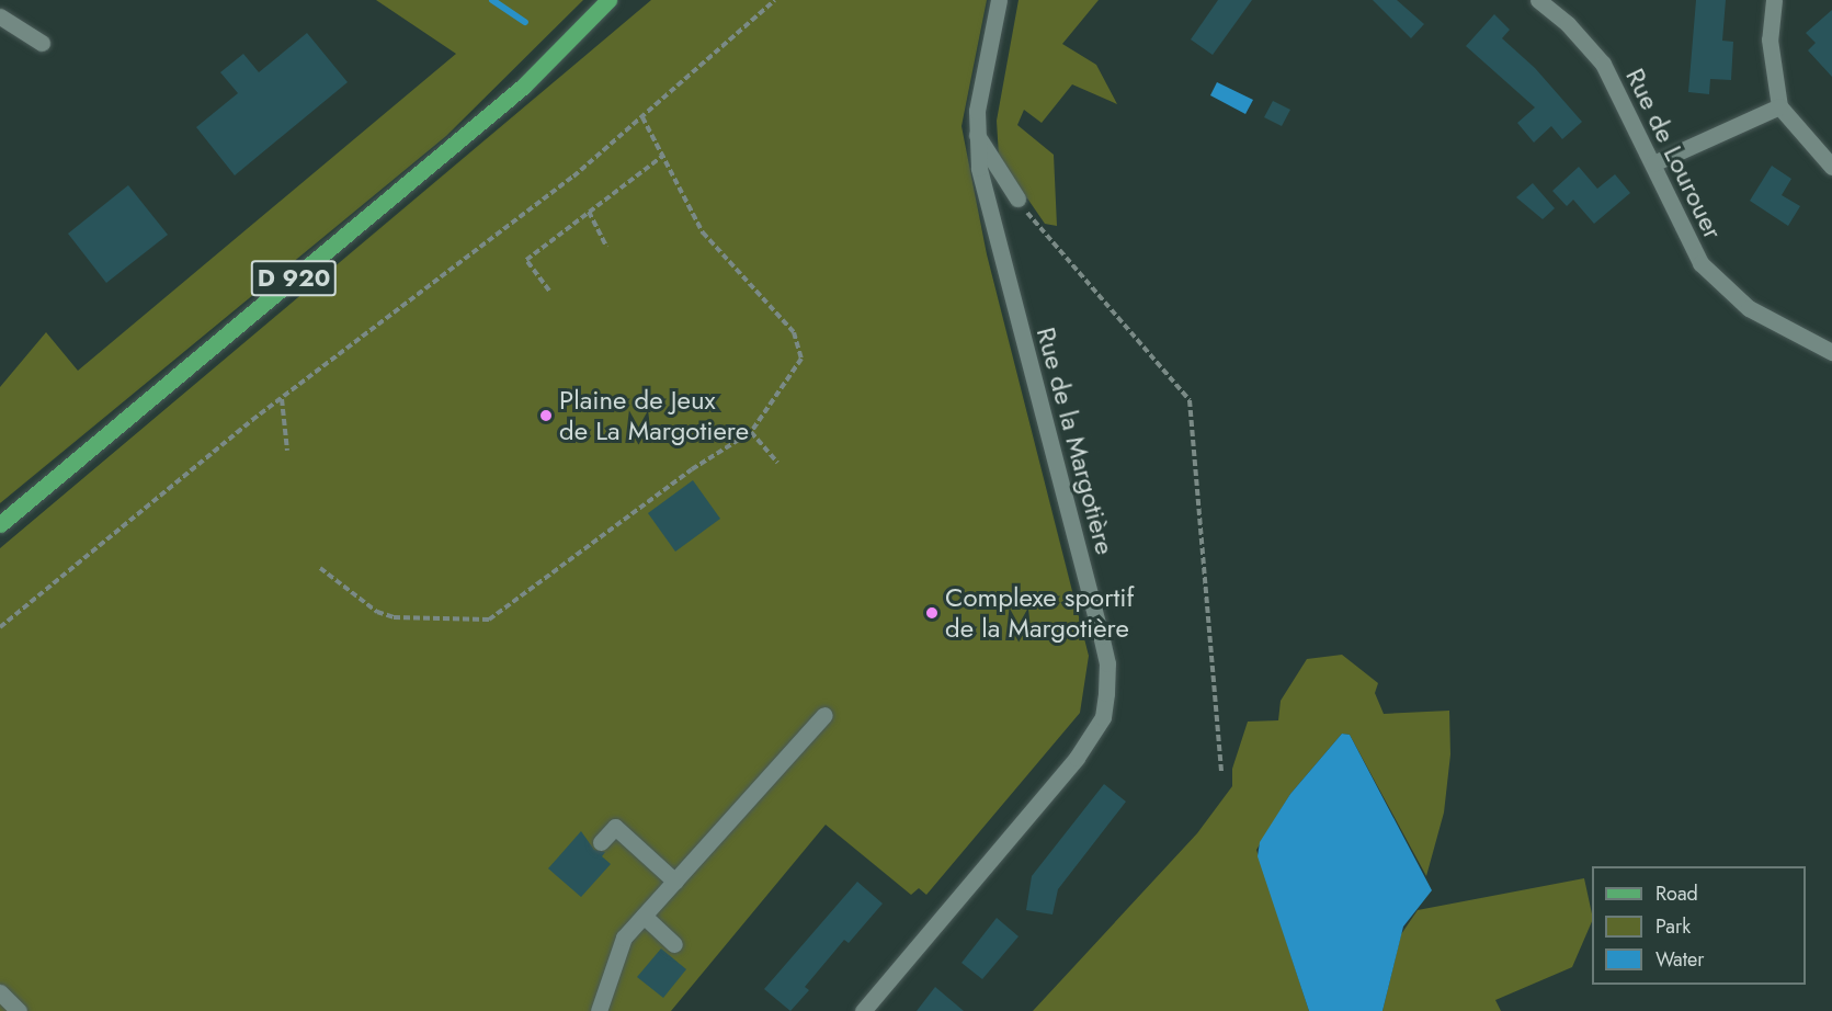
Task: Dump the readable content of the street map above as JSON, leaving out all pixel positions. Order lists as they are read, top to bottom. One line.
{"streets":{"main road":["D 920"],"street":["Rue de Lourouer","Rue de la Margotière"]},"places":["Plaine de Jeux de La Margotiere","Complexe sportif de la Margotière"],"legend":["Road","Park","Water"]}
